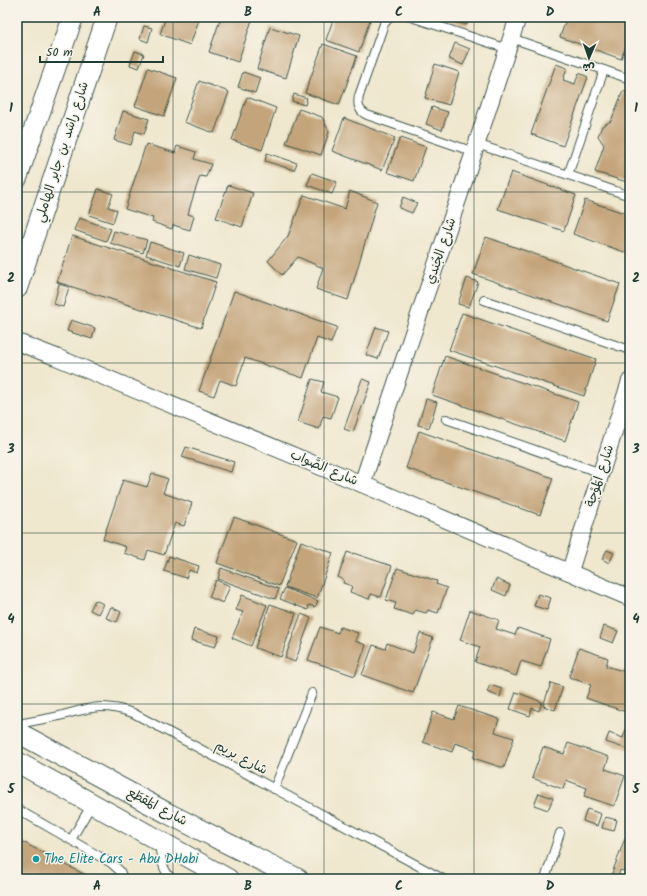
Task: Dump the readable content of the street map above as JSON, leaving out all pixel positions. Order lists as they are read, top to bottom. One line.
{"streets":{"street":["شارع راشد بن جابر الهاملي","شارع الجُندي","شارع الصَّواب","شارع المَوْجة","شارع المَقطَع"],"lane":["شارع بريم"]},"crossings":[["شارع الجُندي","شارع الصَّواب"],["شارع الصَّواب","شارع المَوْجة"]],"places":["The Elite Cars - Abu DHabi"],"scale_bar":"50 m","north":"bottom","grid":{"columns":["A","B","C","D"],"rows":["1","2","3","4","5"]}}
